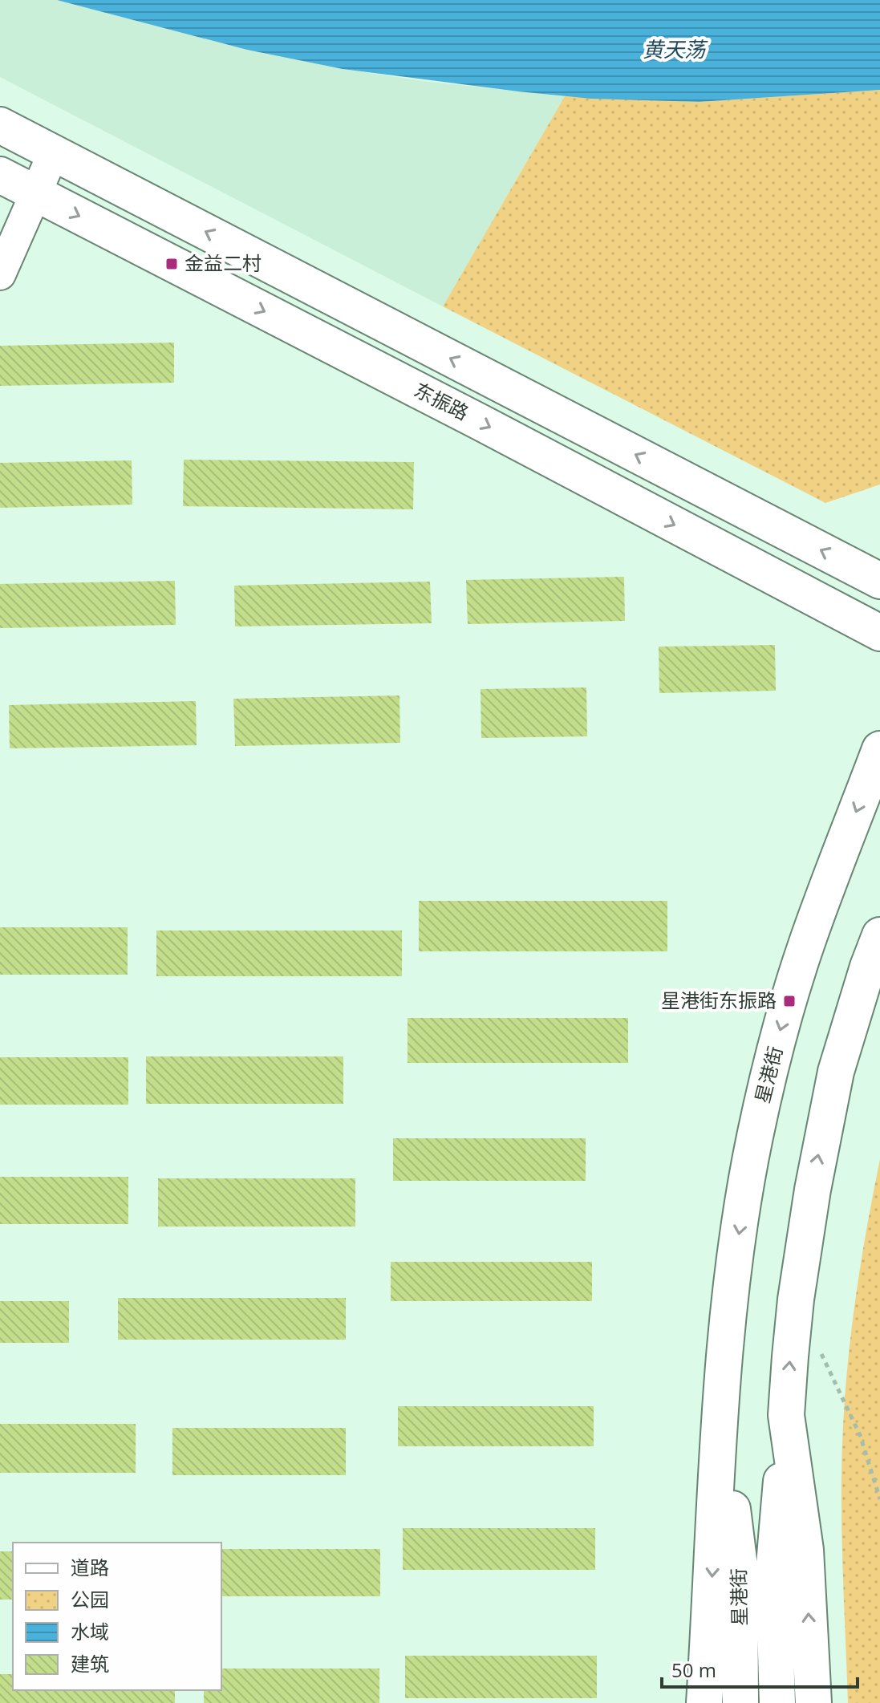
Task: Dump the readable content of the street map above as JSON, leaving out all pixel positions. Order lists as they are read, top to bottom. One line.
{"streets":{"main road":["东振路","星港街"]},"water":["黄天荡"],"places":{"transit":["金益二村","星港街东振路"]},"legend":["道路","公园","水域","建筑"],"scale_bar":"50 m"}
